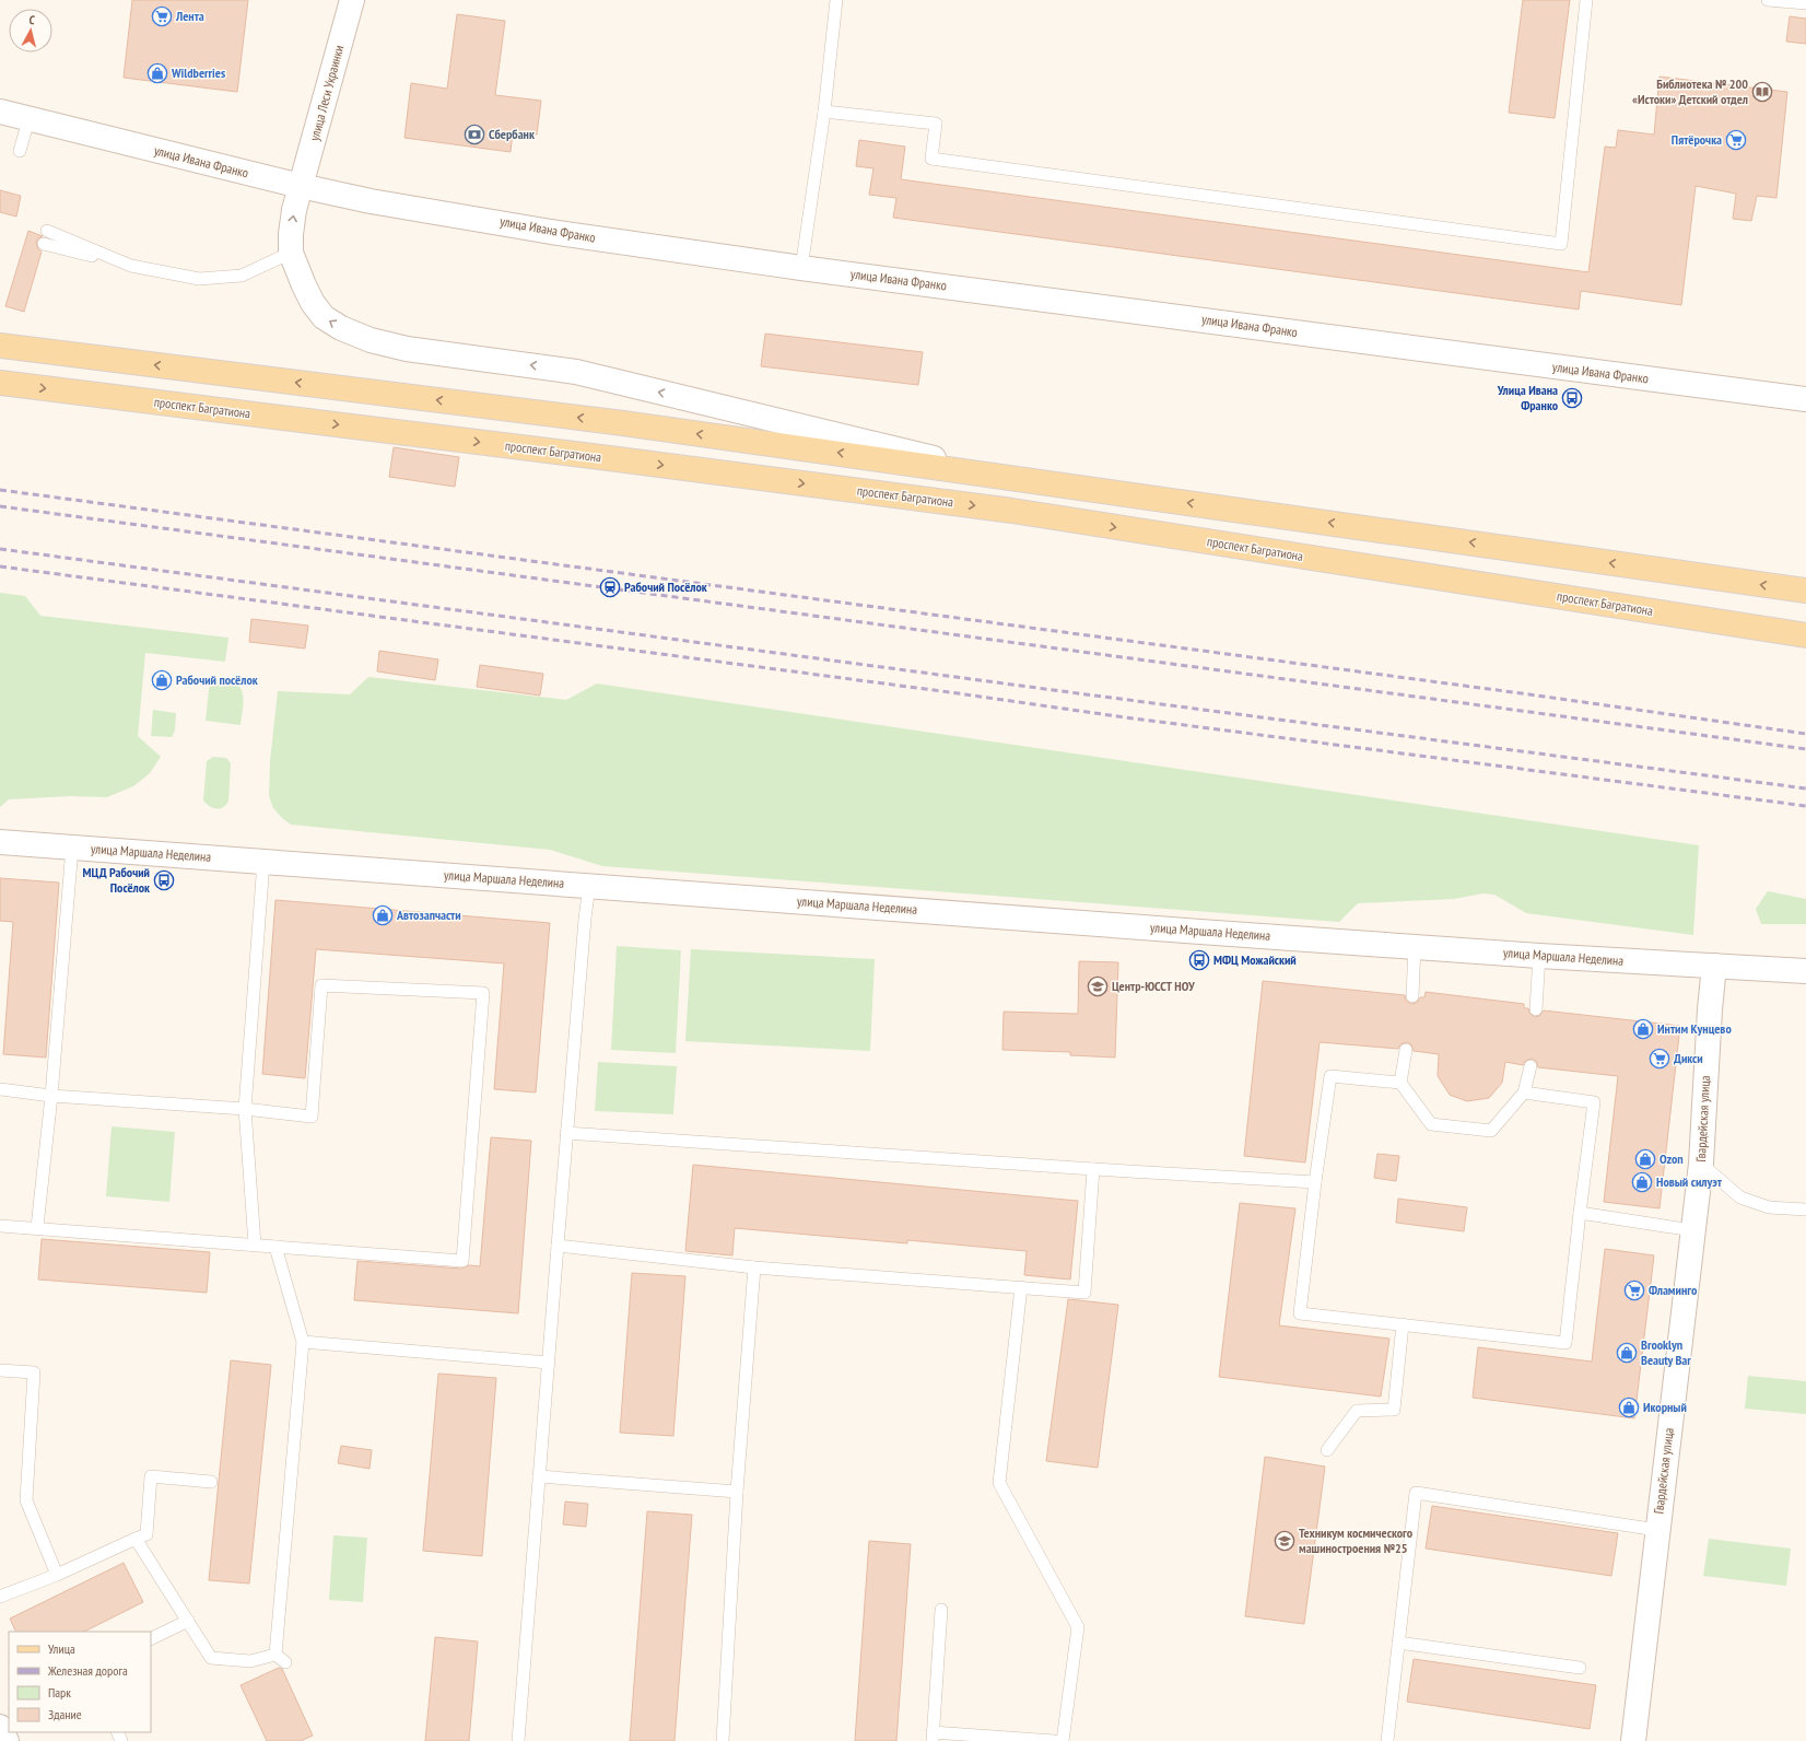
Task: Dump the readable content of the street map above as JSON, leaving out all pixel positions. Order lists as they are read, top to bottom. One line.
{"streets":{"main road":["проспект Багратиона"],"street":["улица Леси Украинки","улица Ивана Франко","улица Маршала Неделина","Гвардейская улица"]},"crossings":[["улица Леси Украинки","улица Ивана Франко"],["улица Маршала Неделина","Гвардейская улица"]],"places":{"supermarket":["Лента","Пятёрочка","Дикси","Фламинго"],"shop":["Wildberries","Рабочий посёлок","Автозапчасти","Интим Кунцево","Ozon","Новый силуэт","Brooklyn Beauty Bar","Икорный"],"library":["Библиотека № 200 «Истоки» Детский отдел"],"bank":["Сбербанк"],"bus stop":["Улица Ивана Франко","МЦД Рабочий Посёлок","МФЦ Можайский"],"station":["Рабочий Посёлок"],"school or university":["Центр-ЮССТ НОУ","Техникум космического машиностроения №25"]},"legend":["Улица","Железная дорога","Парк","Здание"],"north":"top"}
